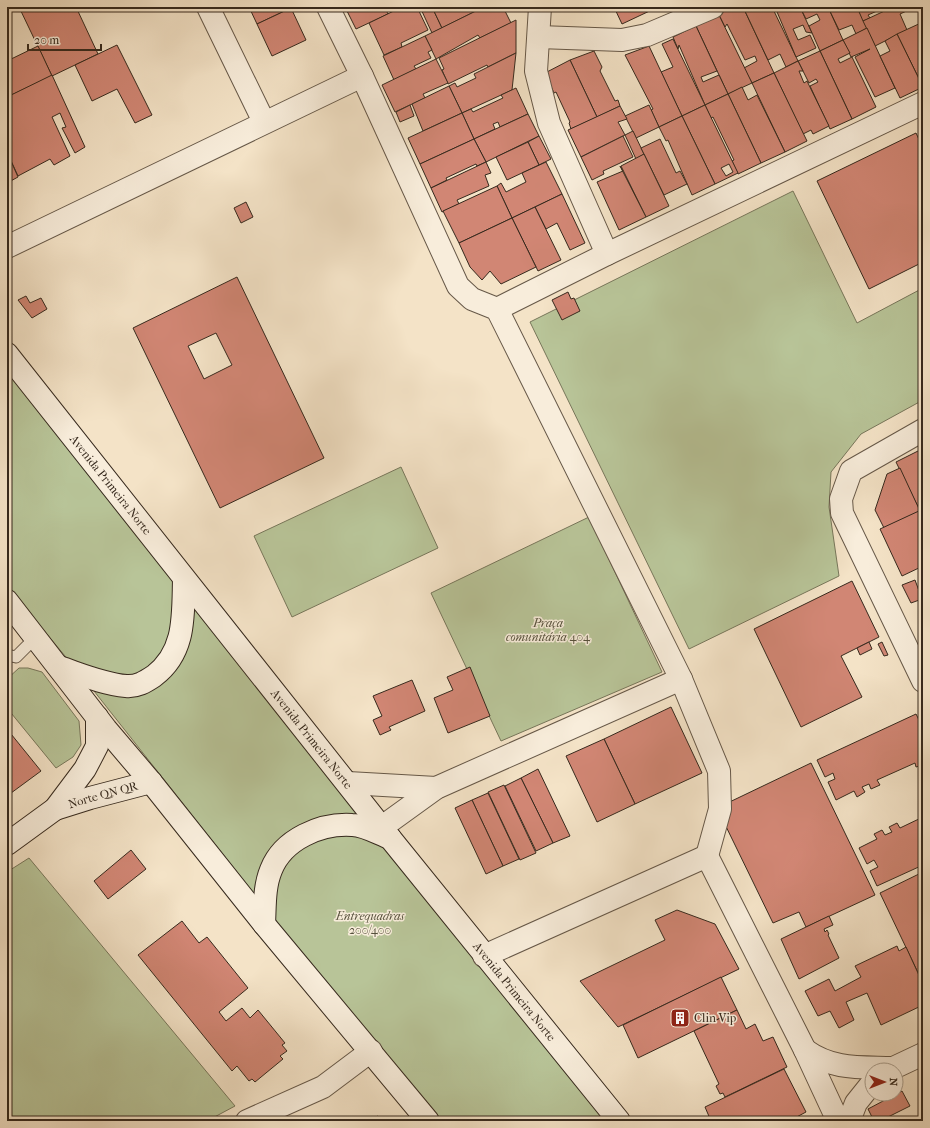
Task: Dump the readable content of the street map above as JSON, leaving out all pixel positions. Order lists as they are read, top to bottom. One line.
{"streets":{"street":["Avenida Primeira Norte","Norte QN QR"]},"parks":["Praça comunitária 404","Entrequadras 200/400"],"places":{"building":["Clin Vip"]},"scale_bar":"20 m","north":"right"}
